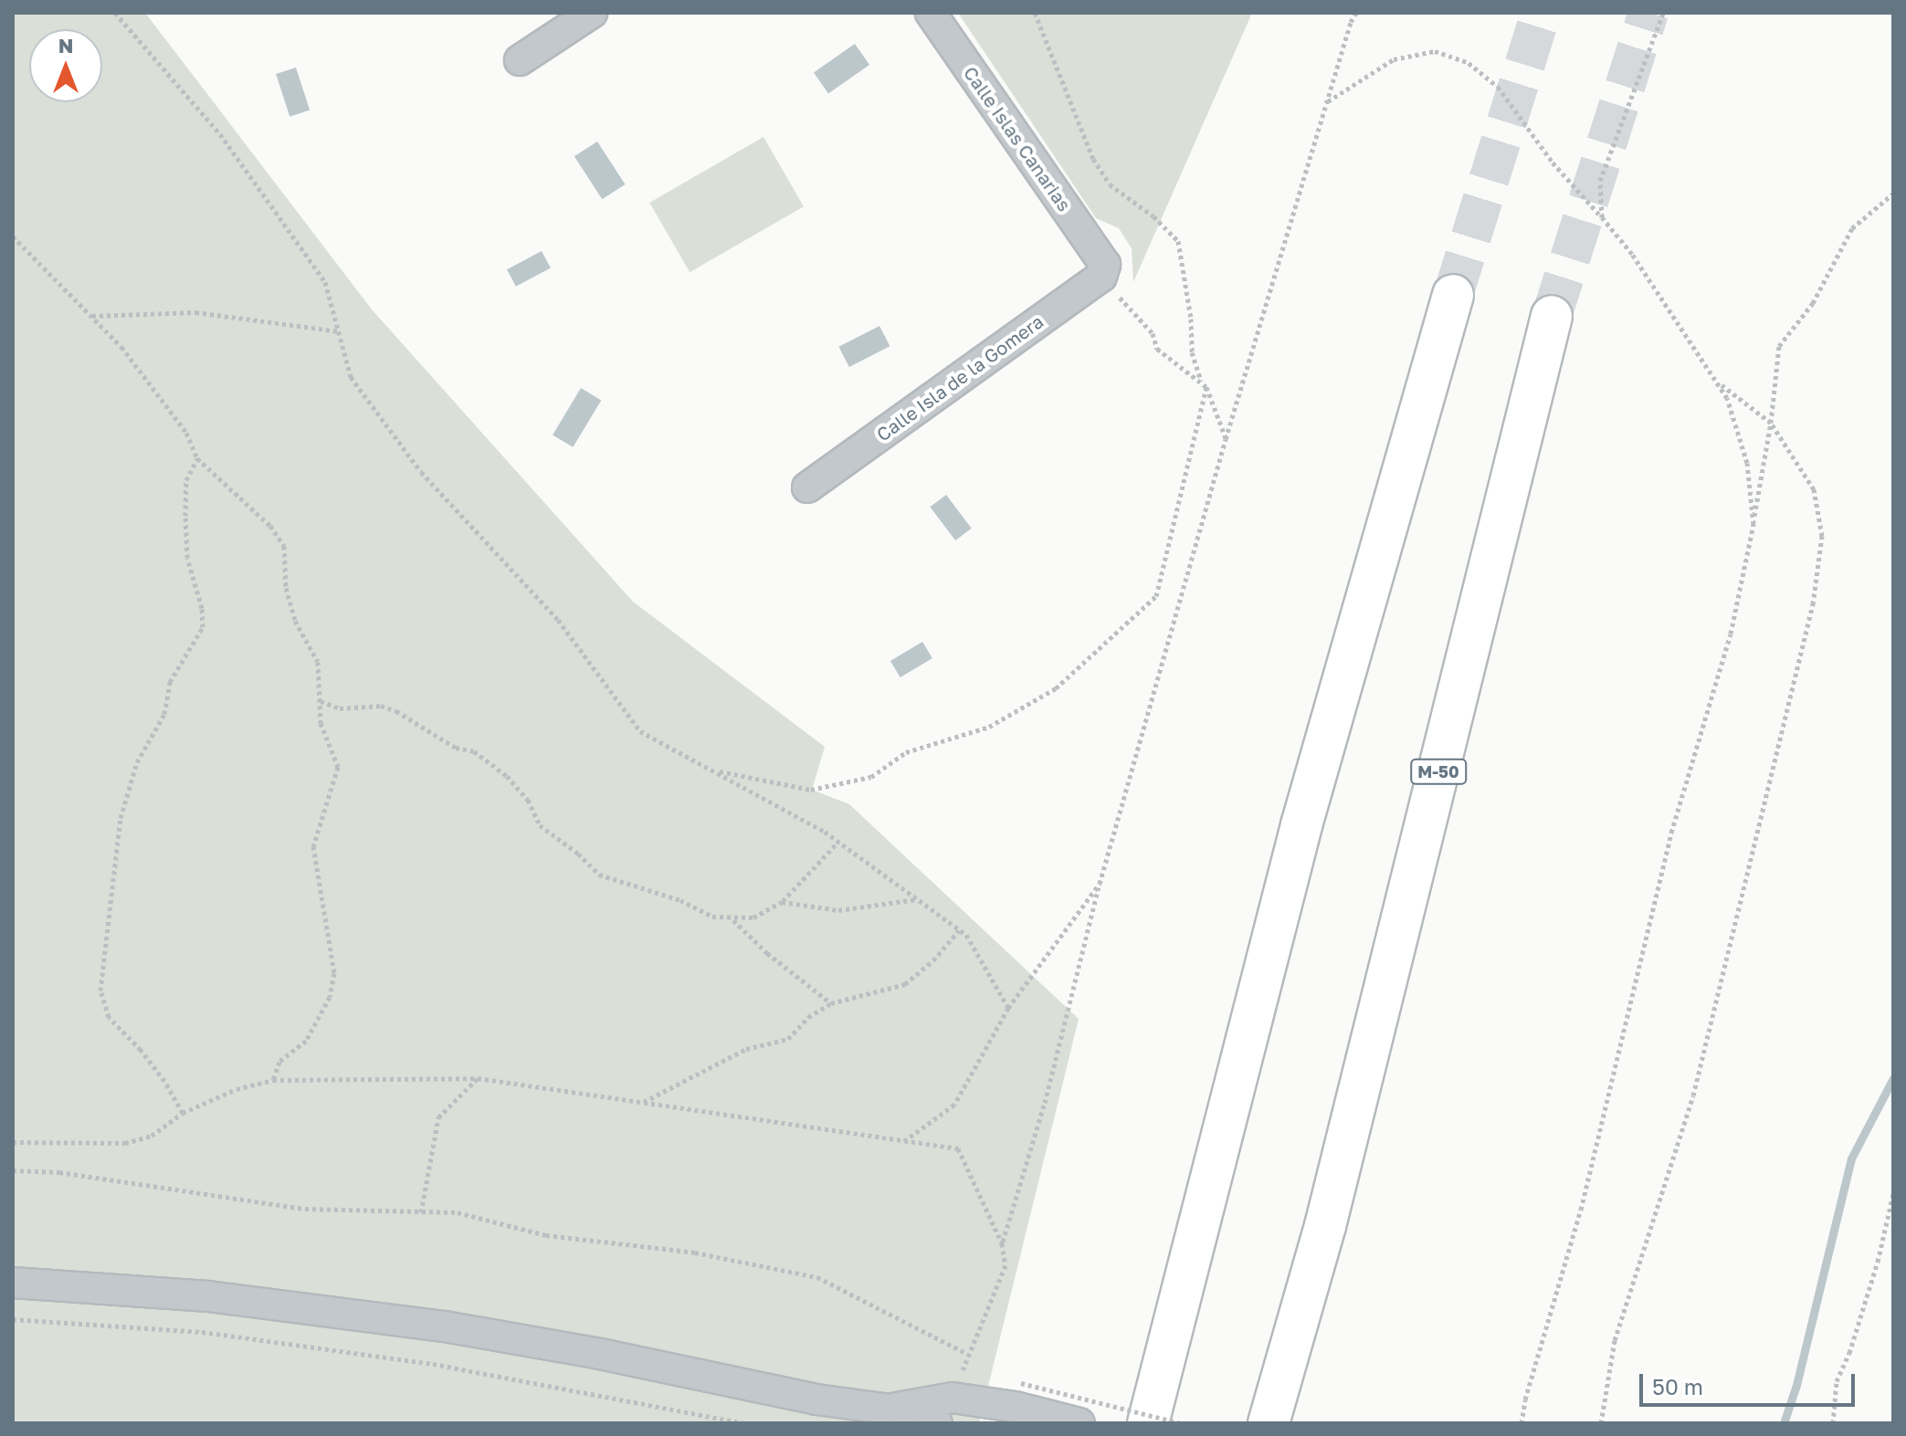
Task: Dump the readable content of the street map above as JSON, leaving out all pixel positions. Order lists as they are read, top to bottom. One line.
{"streets":{"highway":["M-50"],"street":["Calle Islas Canarias","Calle Isla de la Gomera"]},"crossings":[["Calle Islas Canarias","Calle Isla de la Gomera"]],"scale_bar":"50 m","north":"top"}
